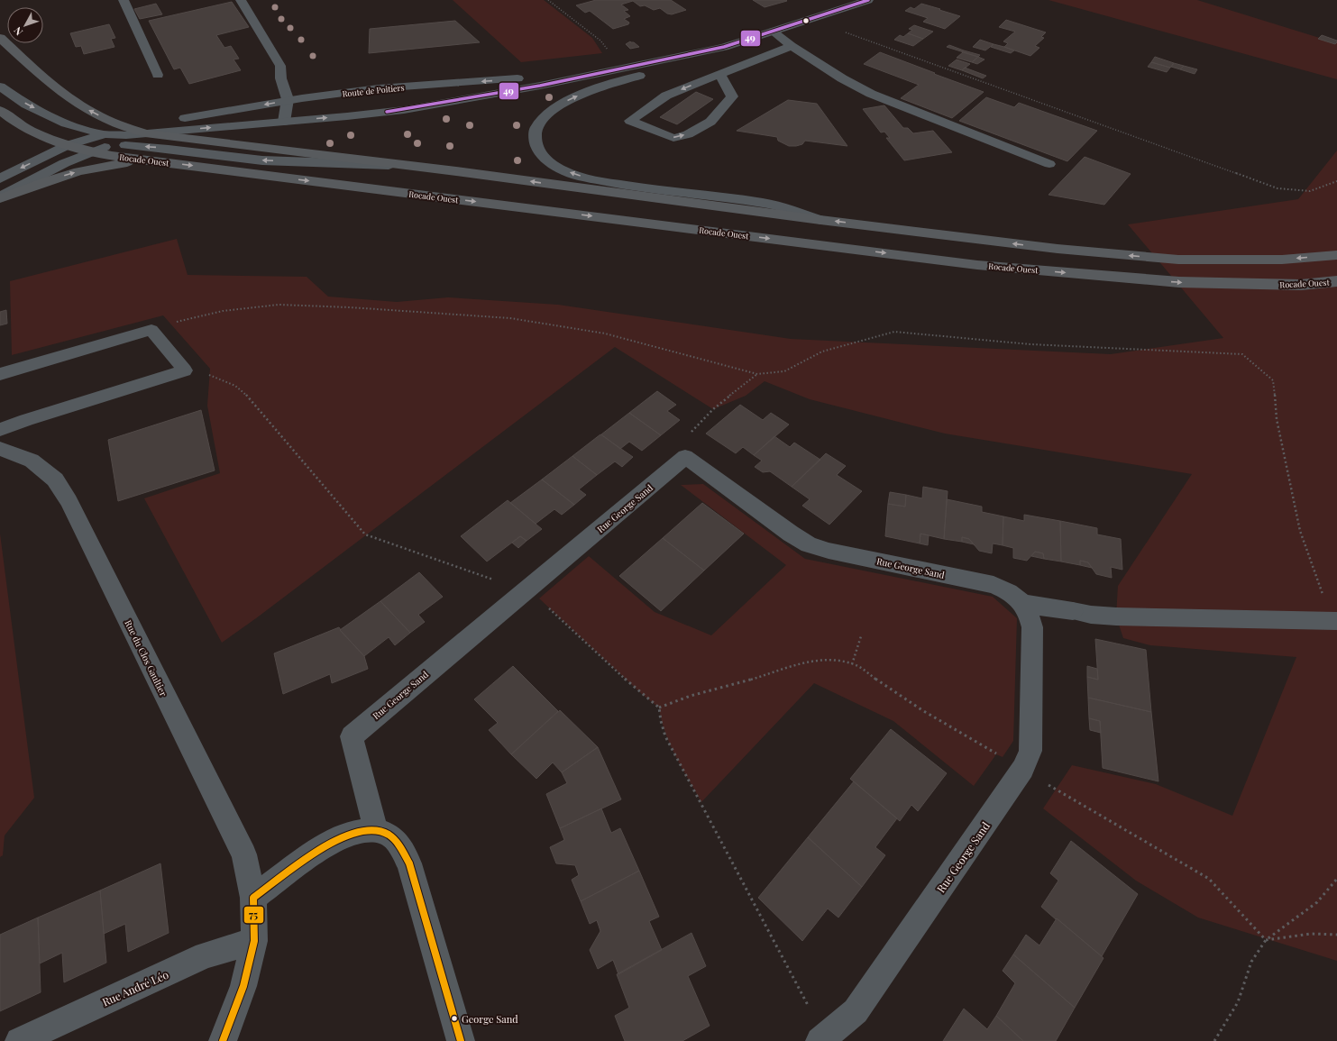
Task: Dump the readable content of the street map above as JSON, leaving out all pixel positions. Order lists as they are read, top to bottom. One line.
{"streets":{"main road":["Rocade Ouest"],"street":["Route de Poitiers","Rue George Sand","Rue du Clos Gaultier","Rue André Léo"]},"crossings":[["Route de Poitiers","Rocade Ouest"],["Rue du Clos Gaultier","Rue André Léo"]],"places":["George Sand"],"lines":["transit line 49","transit line 75"],"north":"bottom left"}
